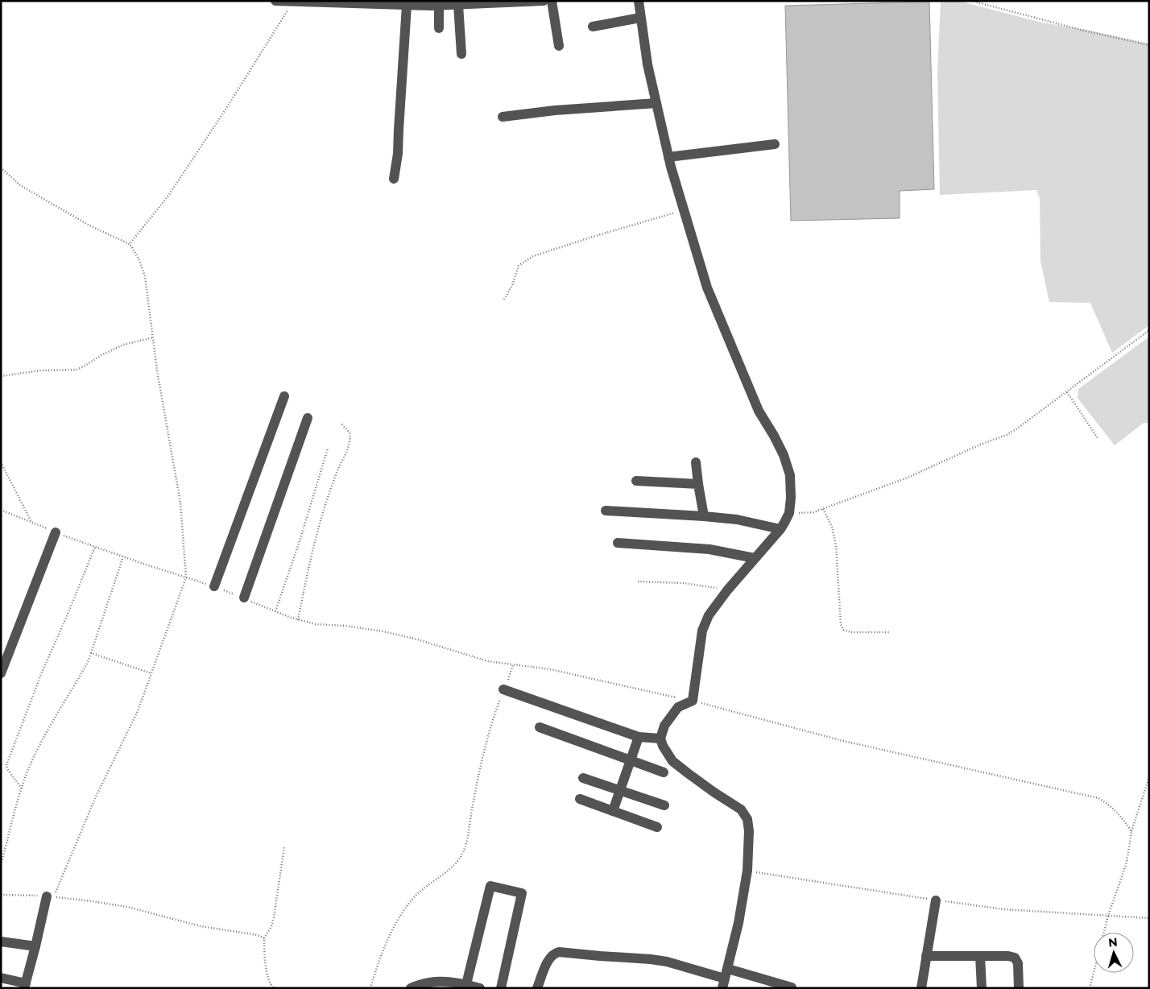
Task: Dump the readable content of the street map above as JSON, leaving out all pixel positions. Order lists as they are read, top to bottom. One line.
{"north":"top"}
